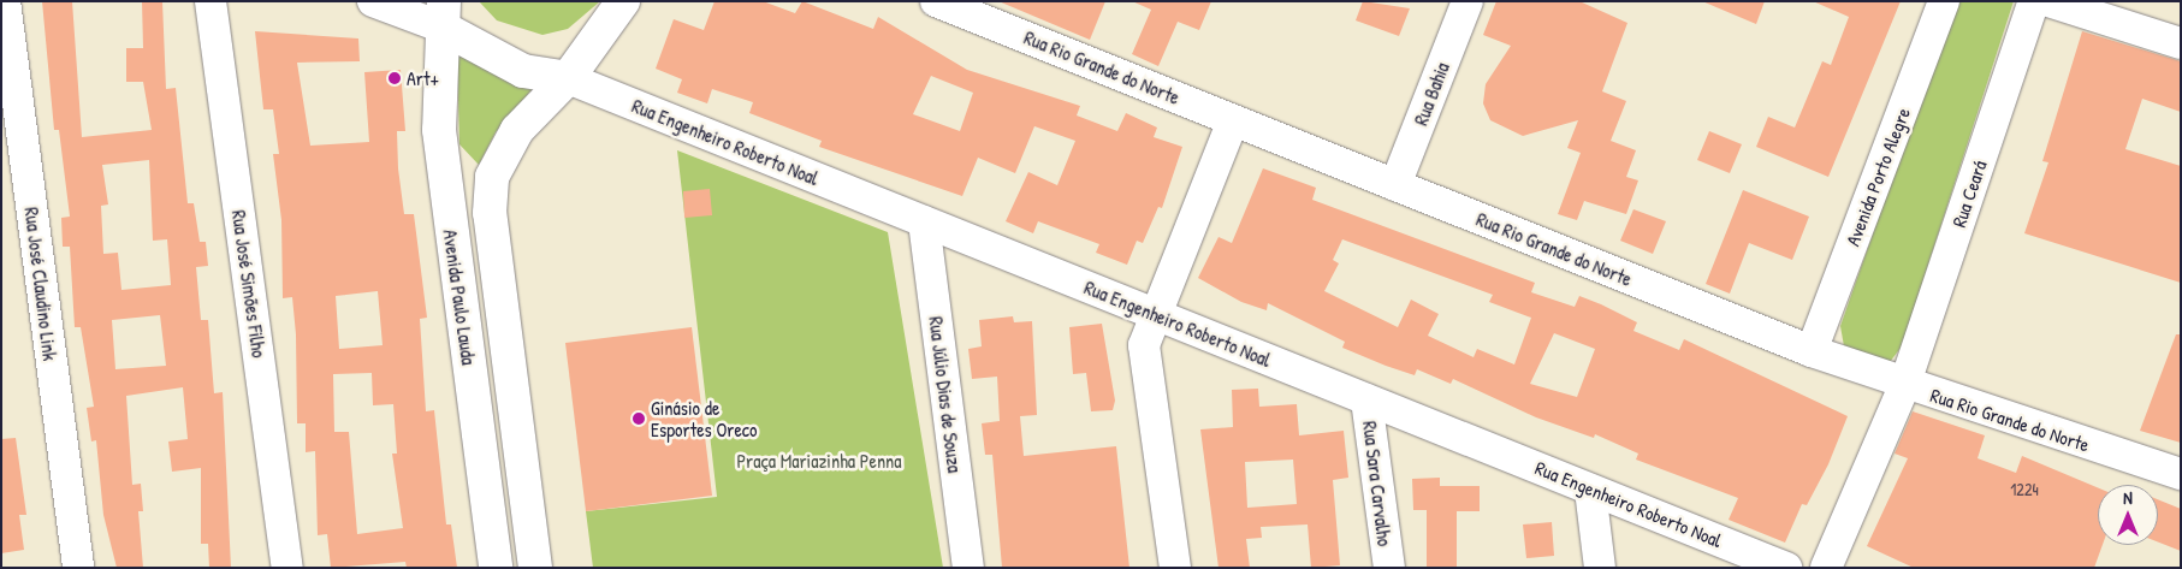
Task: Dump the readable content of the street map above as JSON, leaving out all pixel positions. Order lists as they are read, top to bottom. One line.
{"streets":{"main road":["Avenida Paulo Lauda"],"street":["Rua Rio Grande do Norte","Rua Bahia","Rua Engenheiro Roberto Noal","Avenida Porto Alegre","Rua Ceará","Rua José Claudino Link","Rua José Simões Filho","Rua Júlio Dias de Souza","Rua Sara Carvalho"]},"crossings":[["Rua Rio Grande do Norte","Rua Bahia"],["Rua Rio Grande do Norte","Avenida Porto Alegre"],["Rua Rio Grande do Norte","Rua Ceará"],["Rua Engenheiro Roberto Noal","Avenida Paulo Lauda"],["Rua Engenheiro Roberto Noal","Rua Júlio Dias de Souza"],["Rua Engenheiro Roberto Noal","Rua Sara Carvalho"]],"parks":["Praça Mariazinha Penna"],"places":["Art+","Ginásio de Esportes Oreco"],"house_numbers":["1224"],"north":"top"}
